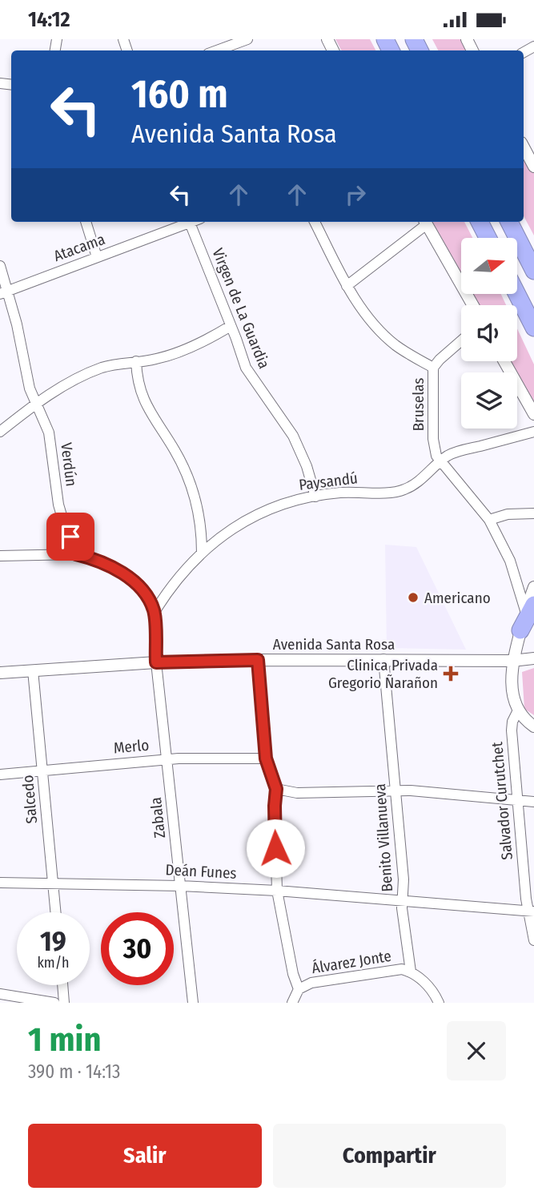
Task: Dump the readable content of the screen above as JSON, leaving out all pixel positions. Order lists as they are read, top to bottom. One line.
{"streets":{"street":["Atacama","Virgen de La Guardia","Bruselas","Verdún","Paysandú","Avenida Santa Rosa","Merlo","Salcedo","Salvador Curutchet","Zabala","Benito Villanueva","Deán Funes","Álvarez Jonte"]},"crossings":[["Atacama","Verdún"],["Virgen de La Guardia","Paysandú"],["Bruselas","Paysandú"],["Avenida Santa Rosa","Salcedo"],["Avenida Santa Rosa","Salvador Curutchet"],["Avenida Santa Rosa","Zabala"],["Avenida Santa Rosa","Benito Villanueva"],["Merlo","Salcedo"],["Merlo","Zabala"],["Salcedo","Deán Funes"],["Salvador Curutchet","Deán Funes"],["Zabala","Deán Funes"],["Benito Villanueva","Deán Funes"],["Benito Villanueva","Álvarez Jonte"]],"places":{"other":["Americano"],"health":["Clinica Privada Gregorio Ñarañon"]},"north":"right","page":{"status":"14:12","turn":["160 m","Avenida Santa Rosa"],"speed":"19 km/h","limit":"30","heading":["1 min","390 m · 14:13"],"buttons":["Salir","Compartir"]}}
